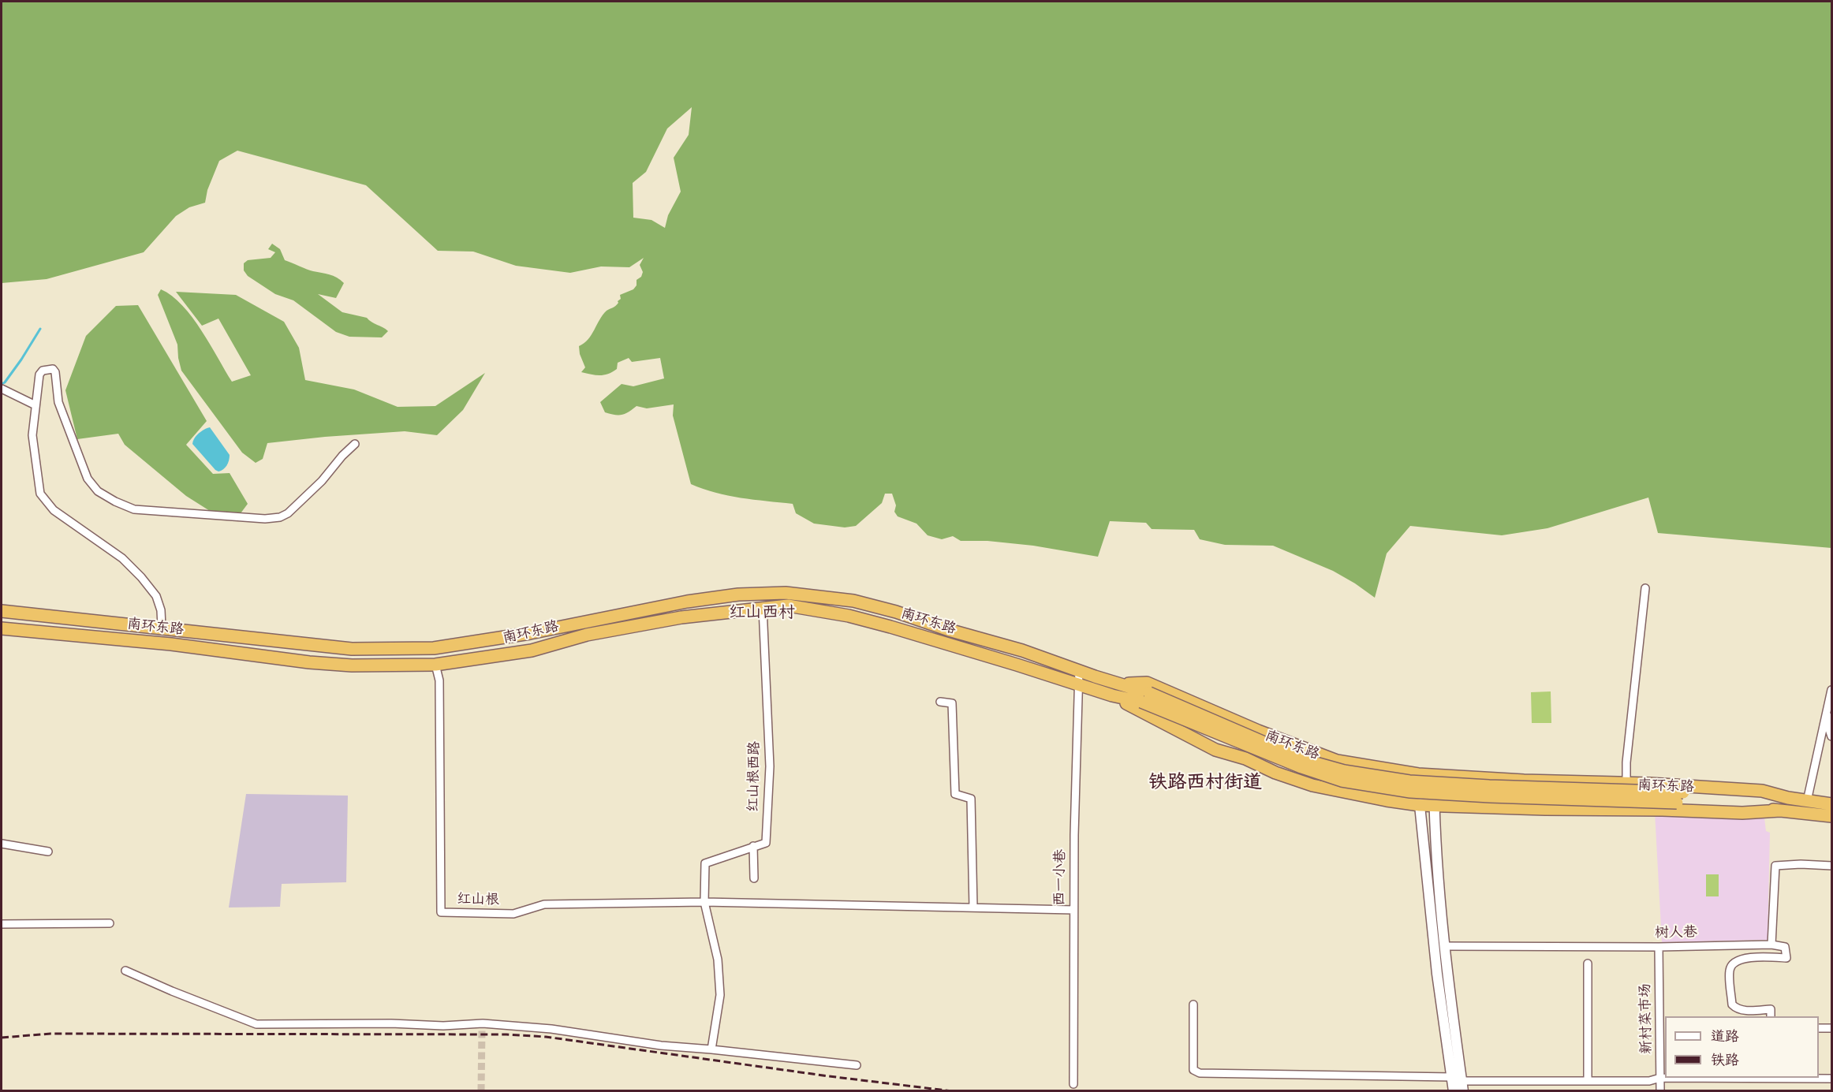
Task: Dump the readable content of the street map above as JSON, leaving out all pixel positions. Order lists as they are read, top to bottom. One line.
{"streets":{"highway":["南环东路"],"street":["红山根西路","西一小巷","红山根","树人巷","新村菜市场"]},"crossings":[["南环东路","红山根西路"],["南环东路","西一小巷"],["南环东路","红山根"],["红山根西路","红山根"],["树人巷","新村菜市场"]],"districts":["红山西村","铁路西村街道"],"legend":["道路","铁路"]}
